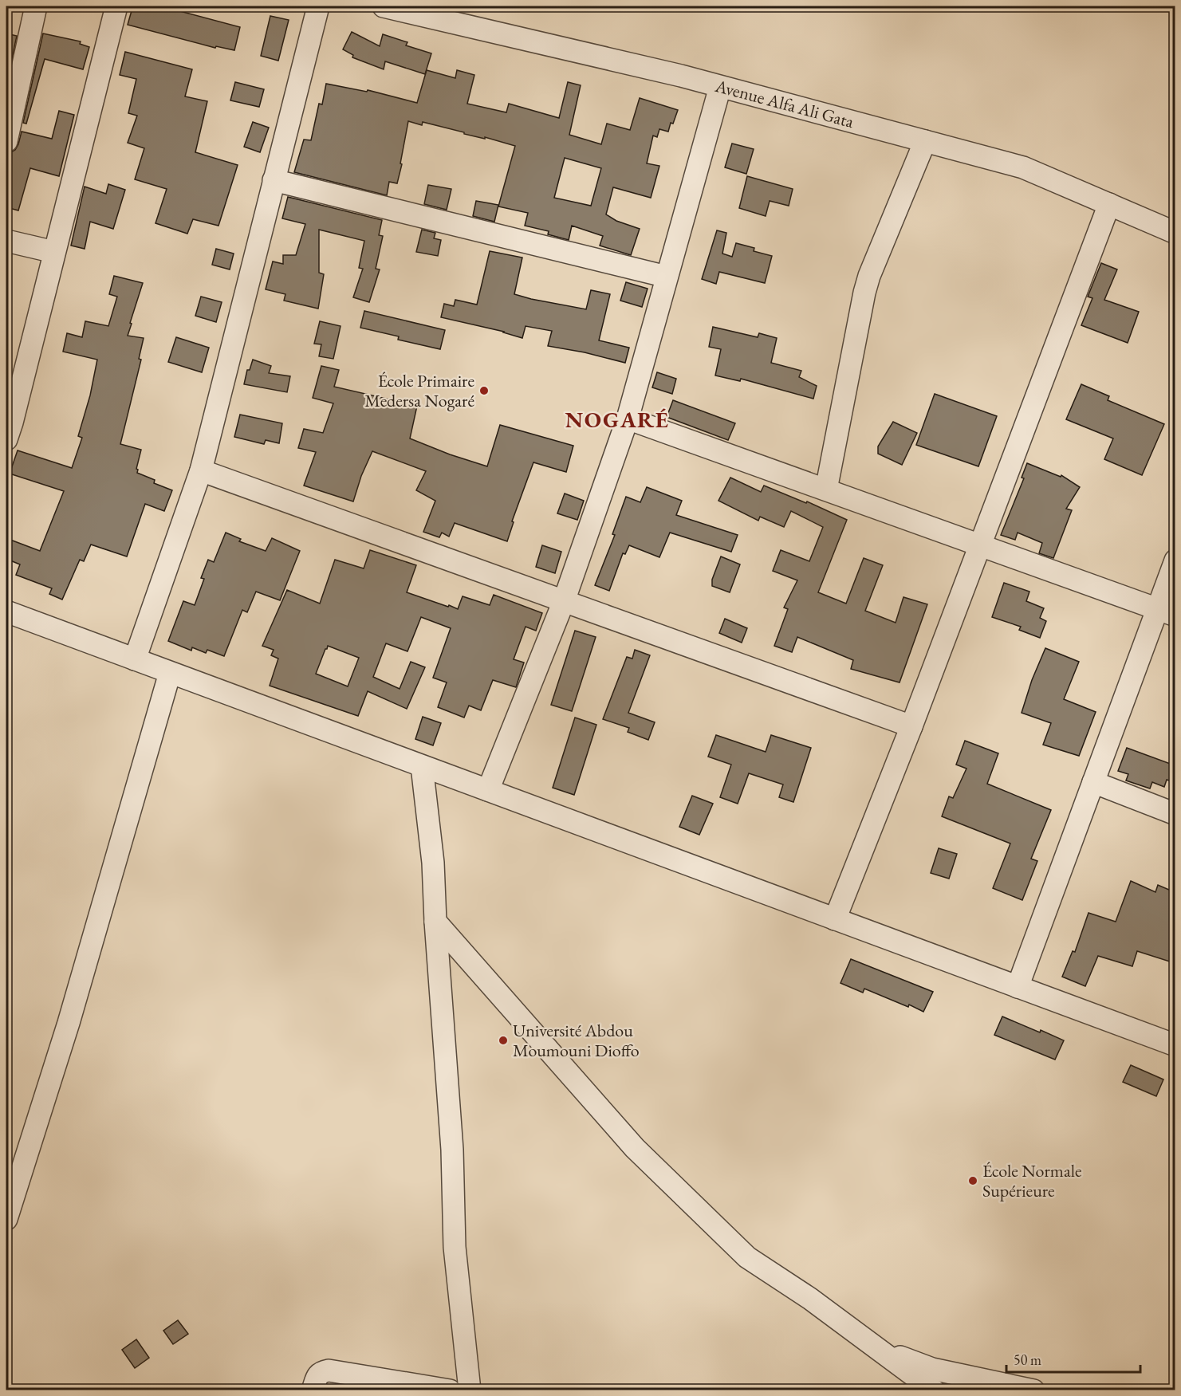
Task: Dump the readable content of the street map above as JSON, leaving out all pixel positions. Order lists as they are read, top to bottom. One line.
{"streets":{"street":["Avenue Alfa Ali Gata"]},"districts":["NOGARÉ"],"places":["École Primaire Medersa Nogaré","Université Abdou Moumouni Dioffo","École Normale Supérieure"],"scale_bar":"50 m"}
